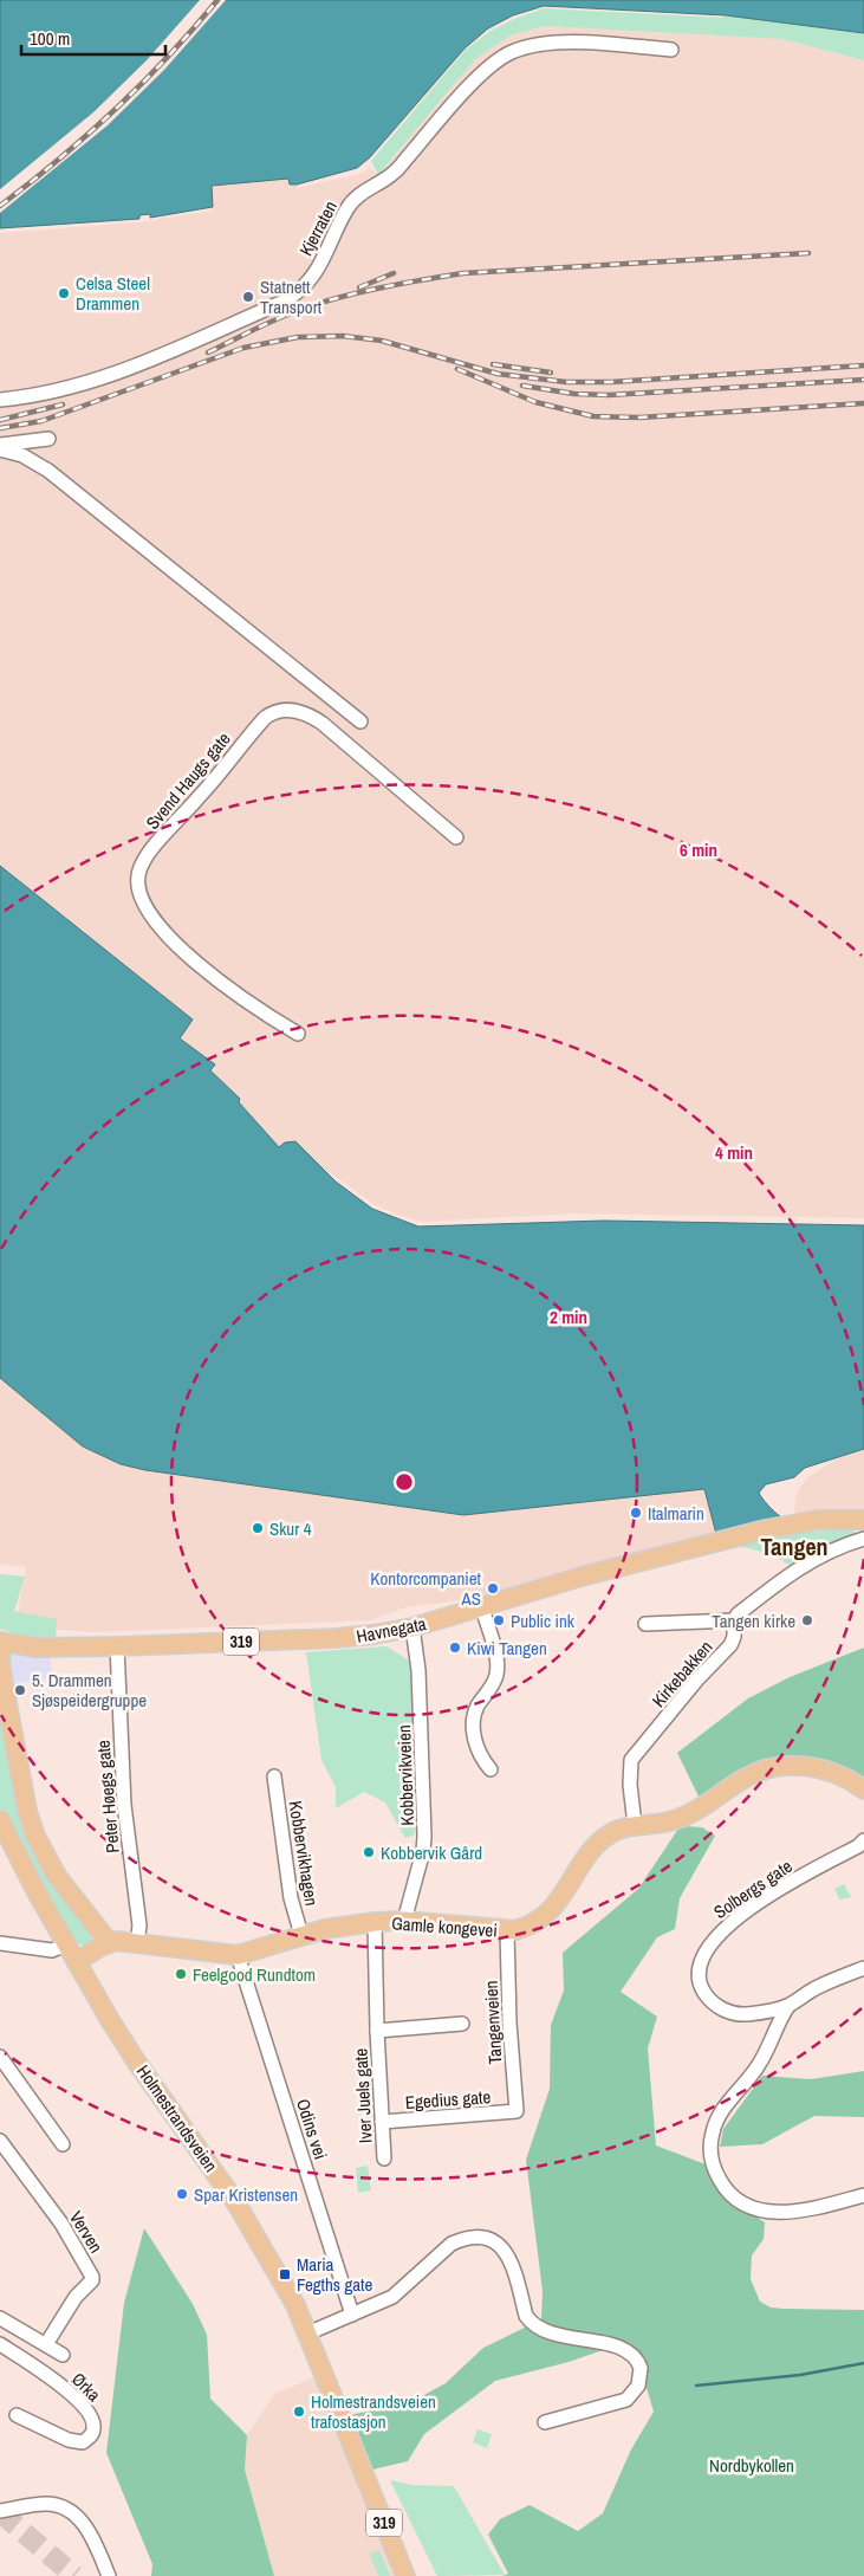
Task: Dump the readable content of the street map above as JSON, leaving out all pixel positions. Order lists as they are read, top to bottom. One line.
{"streets":{"main road":["Havnegata","319","Gamle kongevei","Holmestrandsveien"],"street":["Kjerraten","Svend Haugs gate","Kirkebakken","Kobbervikveien","Peter Høegs gate","Kobbervikhagen","Solbergs gate","Tangenveien","Iver Juels gate","Egedius gate","Odins vei","Verven","Ørka"]},"crossings":[["Havnegata","Kobbervikveien"],["Havnegata","Peter Høegs gate"],["Kirkebakken","Gamle kongevei"],["Kobbervikveien","Gamle kongevei"],["Peter Høegs gate","Gamle kongevei"],["Kobbervikhagen","Gamle kongevei"],["Gamle kongevei","Tangenveien"],["Gamle kongevei","Iver Juels gate"],["Gamle kongevei","Odins vei"],["Tangenveien","Egedius gate"],["Iver Juels gate","Egedius gate"]],"districts":["Tangen"],"parks":["Nordbykollen"],"places":{"other":["Celsa Steel Drammen","Statnett Transport","Italmarin","Skur 4","Kontorcompaniet AS","Public ink","Tangen kirke","Kiwi Tangen","5. Drammen Sjøspeidergruppe","Kobbervik Gård","Feelgood Rundtom","Spar Kristensen","Holmestrandsveien trafostasjon"],"transit":["Maria Fegths gate"]},"scale_bar":"100 m","rings":["6 min","4 min","2 min"]}
